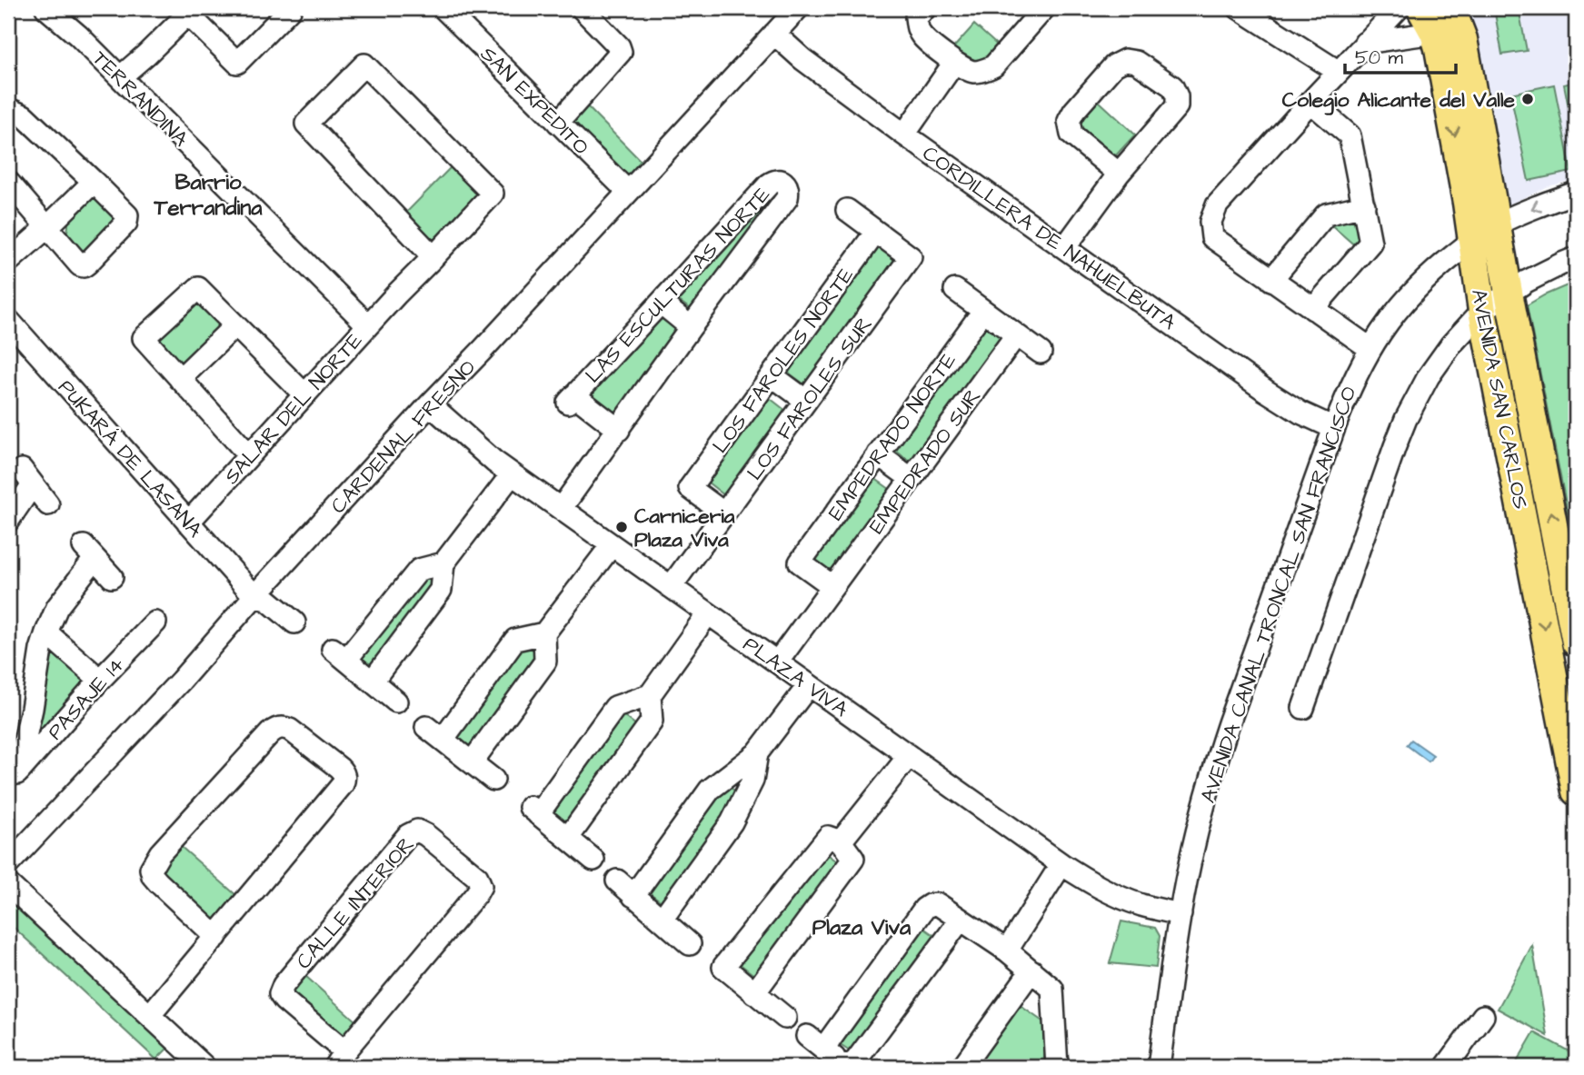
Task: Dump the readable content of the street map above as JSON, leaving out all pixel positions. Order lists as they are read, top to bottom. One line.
{"streets":{"main road":["AVENIDA SAN CARLOS"],"street":["TERRANDINA","SAN EXPEDITO","CORDILLERA DE NAHUELBUTA","LAS ESCULTURAS NORTE","LOS FAROLES NORTE","LOS FAROLES SUR","SALAR DEL NORTE","CARDENAL FRESNO","EMPEDRADO NORTE","PUKARÁ DE LASANA","EMPEDRADO SUR","AVENIDA CANAL TRONCAL SAN FRANCISCO","PLAZA VIVA","PASAJE 14","CALLE INTERIOR"]},"crossings":[["TERRANDINA","SALAR DEL NORTE"],["SAN EXPEDITO","CARDENAL FRESNO"],["CORDILLERA DE NAHUELBUTA","CARDENAL FRESNO"],["CORDILLERA DE NAHUELBUTA","AVENIDA CANAL TRONCAL SAN FRANCISCO"],["LOS FAROLES NORTE","LOS FAROLES SUR"],["LOS FAROLES SUR","PLAZA VIVA"],["AVENIDA SAN CARLOS","AVENIDA CANAL TRONCAL SAN FRANCISCO"],["SALAR DEL NORTE","PUKARÁ DE LASANA"],["CARDENAL FRESNO","PUKARÁ DE LASANA"],["CARDENAL FRESNO","PLAZA VIVA"],["EMPEDRADO NORTE","EMPEDRADO SUR"],["EMPEDRADO SUR","PLAZA VIVA"],["AVENIDA CANAL TRONCAL SAN FRANCISCO","PLAZA VIVA"]],"districts":["Barrio Terrandina","Plaza Viva"],"places":["Colegio Alicante del Valle","Carniceria Plaza Viva"],"scale_bar":"50 m"}
